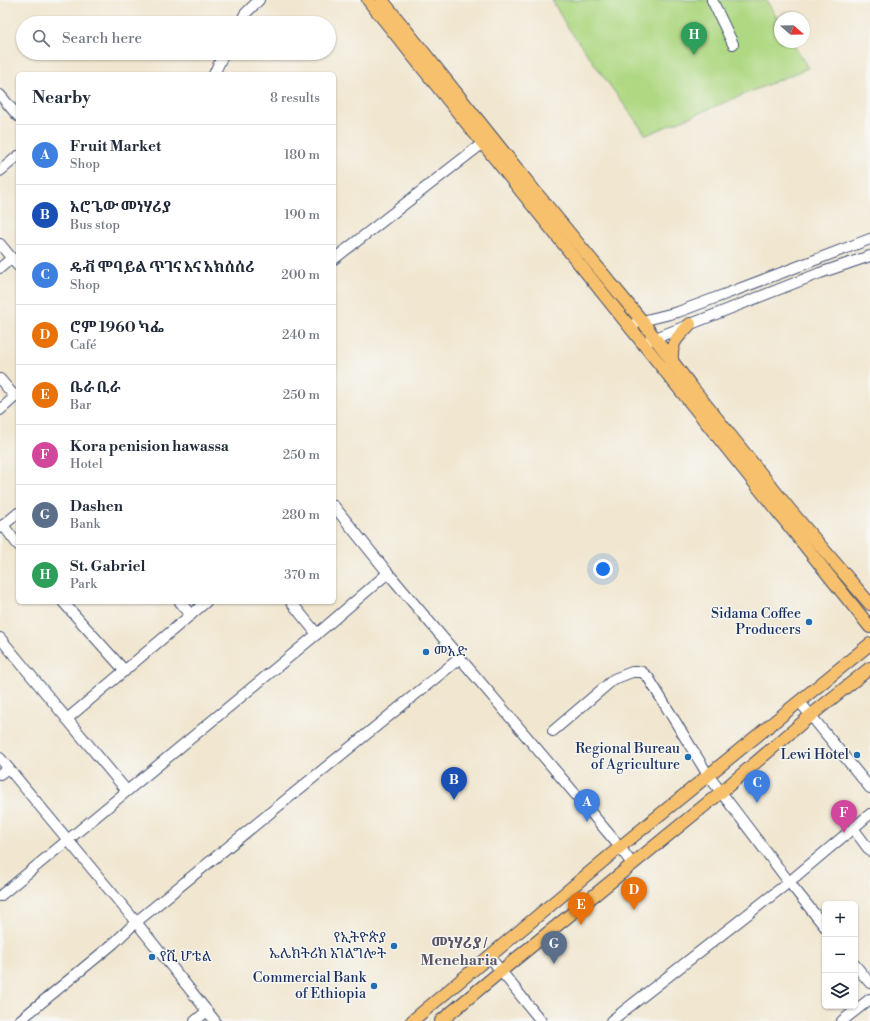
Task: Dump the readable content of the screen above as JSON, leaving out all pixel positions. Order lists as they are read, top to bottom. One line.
{"districts":["መነሃሪያ / Meneharia"],"places":["Sidama Coffee Producers","መአድ","Lewi Hotel","Regional Bureau of Agriculture","የኢትዮጵያ ኤሌክትሪክ አገልግሎት","የሺ ሆቴል","Commercial Bank of Ethiopia"],"north":"right","page":{"search":"Search here","pins":["H","B","C","A","F","D","E","G"],"heading":["Nearby","8 results"],"list":[{"mark":"A","name":"Fruit Market","note":"Shop","value":"180 m"},{"mark":"B","name":"አሮጌው መነሃሪያ","note":"Bus stop","value":"190 m"},{"mark":"C","name":"ዴቭ ሞባይል ጥገና እና አክሰሰሪ","note":"Shop","value":"200 m"},{"mark":"D","name":"ሮም 1960 ካፌ","note":"Café","value":"240 m"},{"mark":"E","name":"ቤራ ቢራ","note":"Bar","value":"250 m"},{"mark":"F","name":"Kora penision hawassa","note":"Hotel","value":"250 m"},{"mark":"G","name":"Dashen","note":"Bank","value":"280 m"},{"mark":"H","name":"St. Gabriel","note":"Park","value":"370 m"}],"map_buttons":["+","−"]}}
